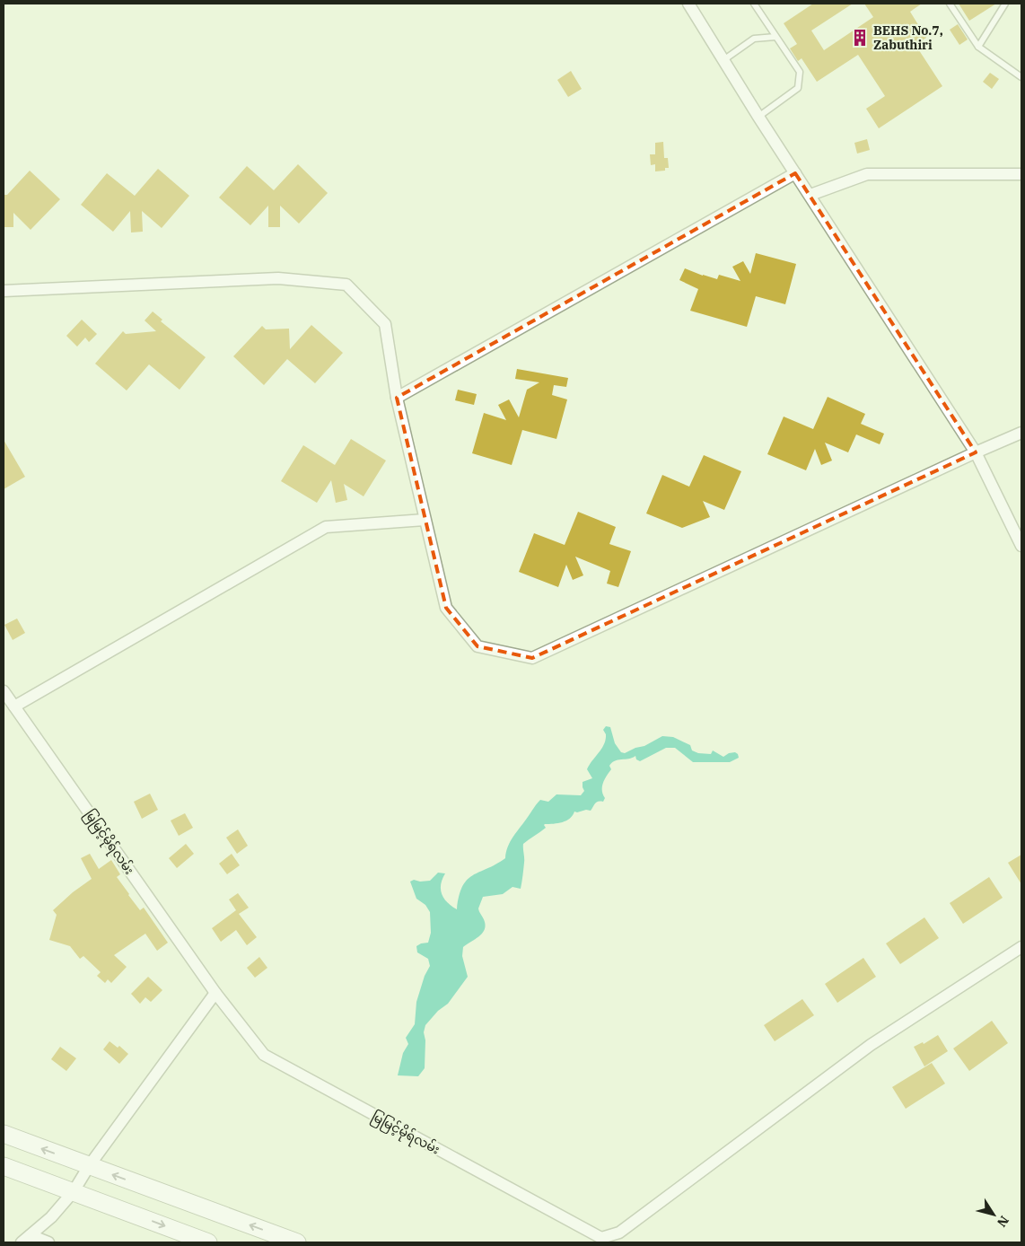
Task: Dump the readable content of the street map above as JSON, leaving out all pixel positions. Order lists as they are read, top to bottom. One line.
{"streets":{"street":["မြမြင့်မိုရ်လမ်း"]},"places":{"building":["BEHS No.7, Zabuthiri"]},"north":"bottom right"}
